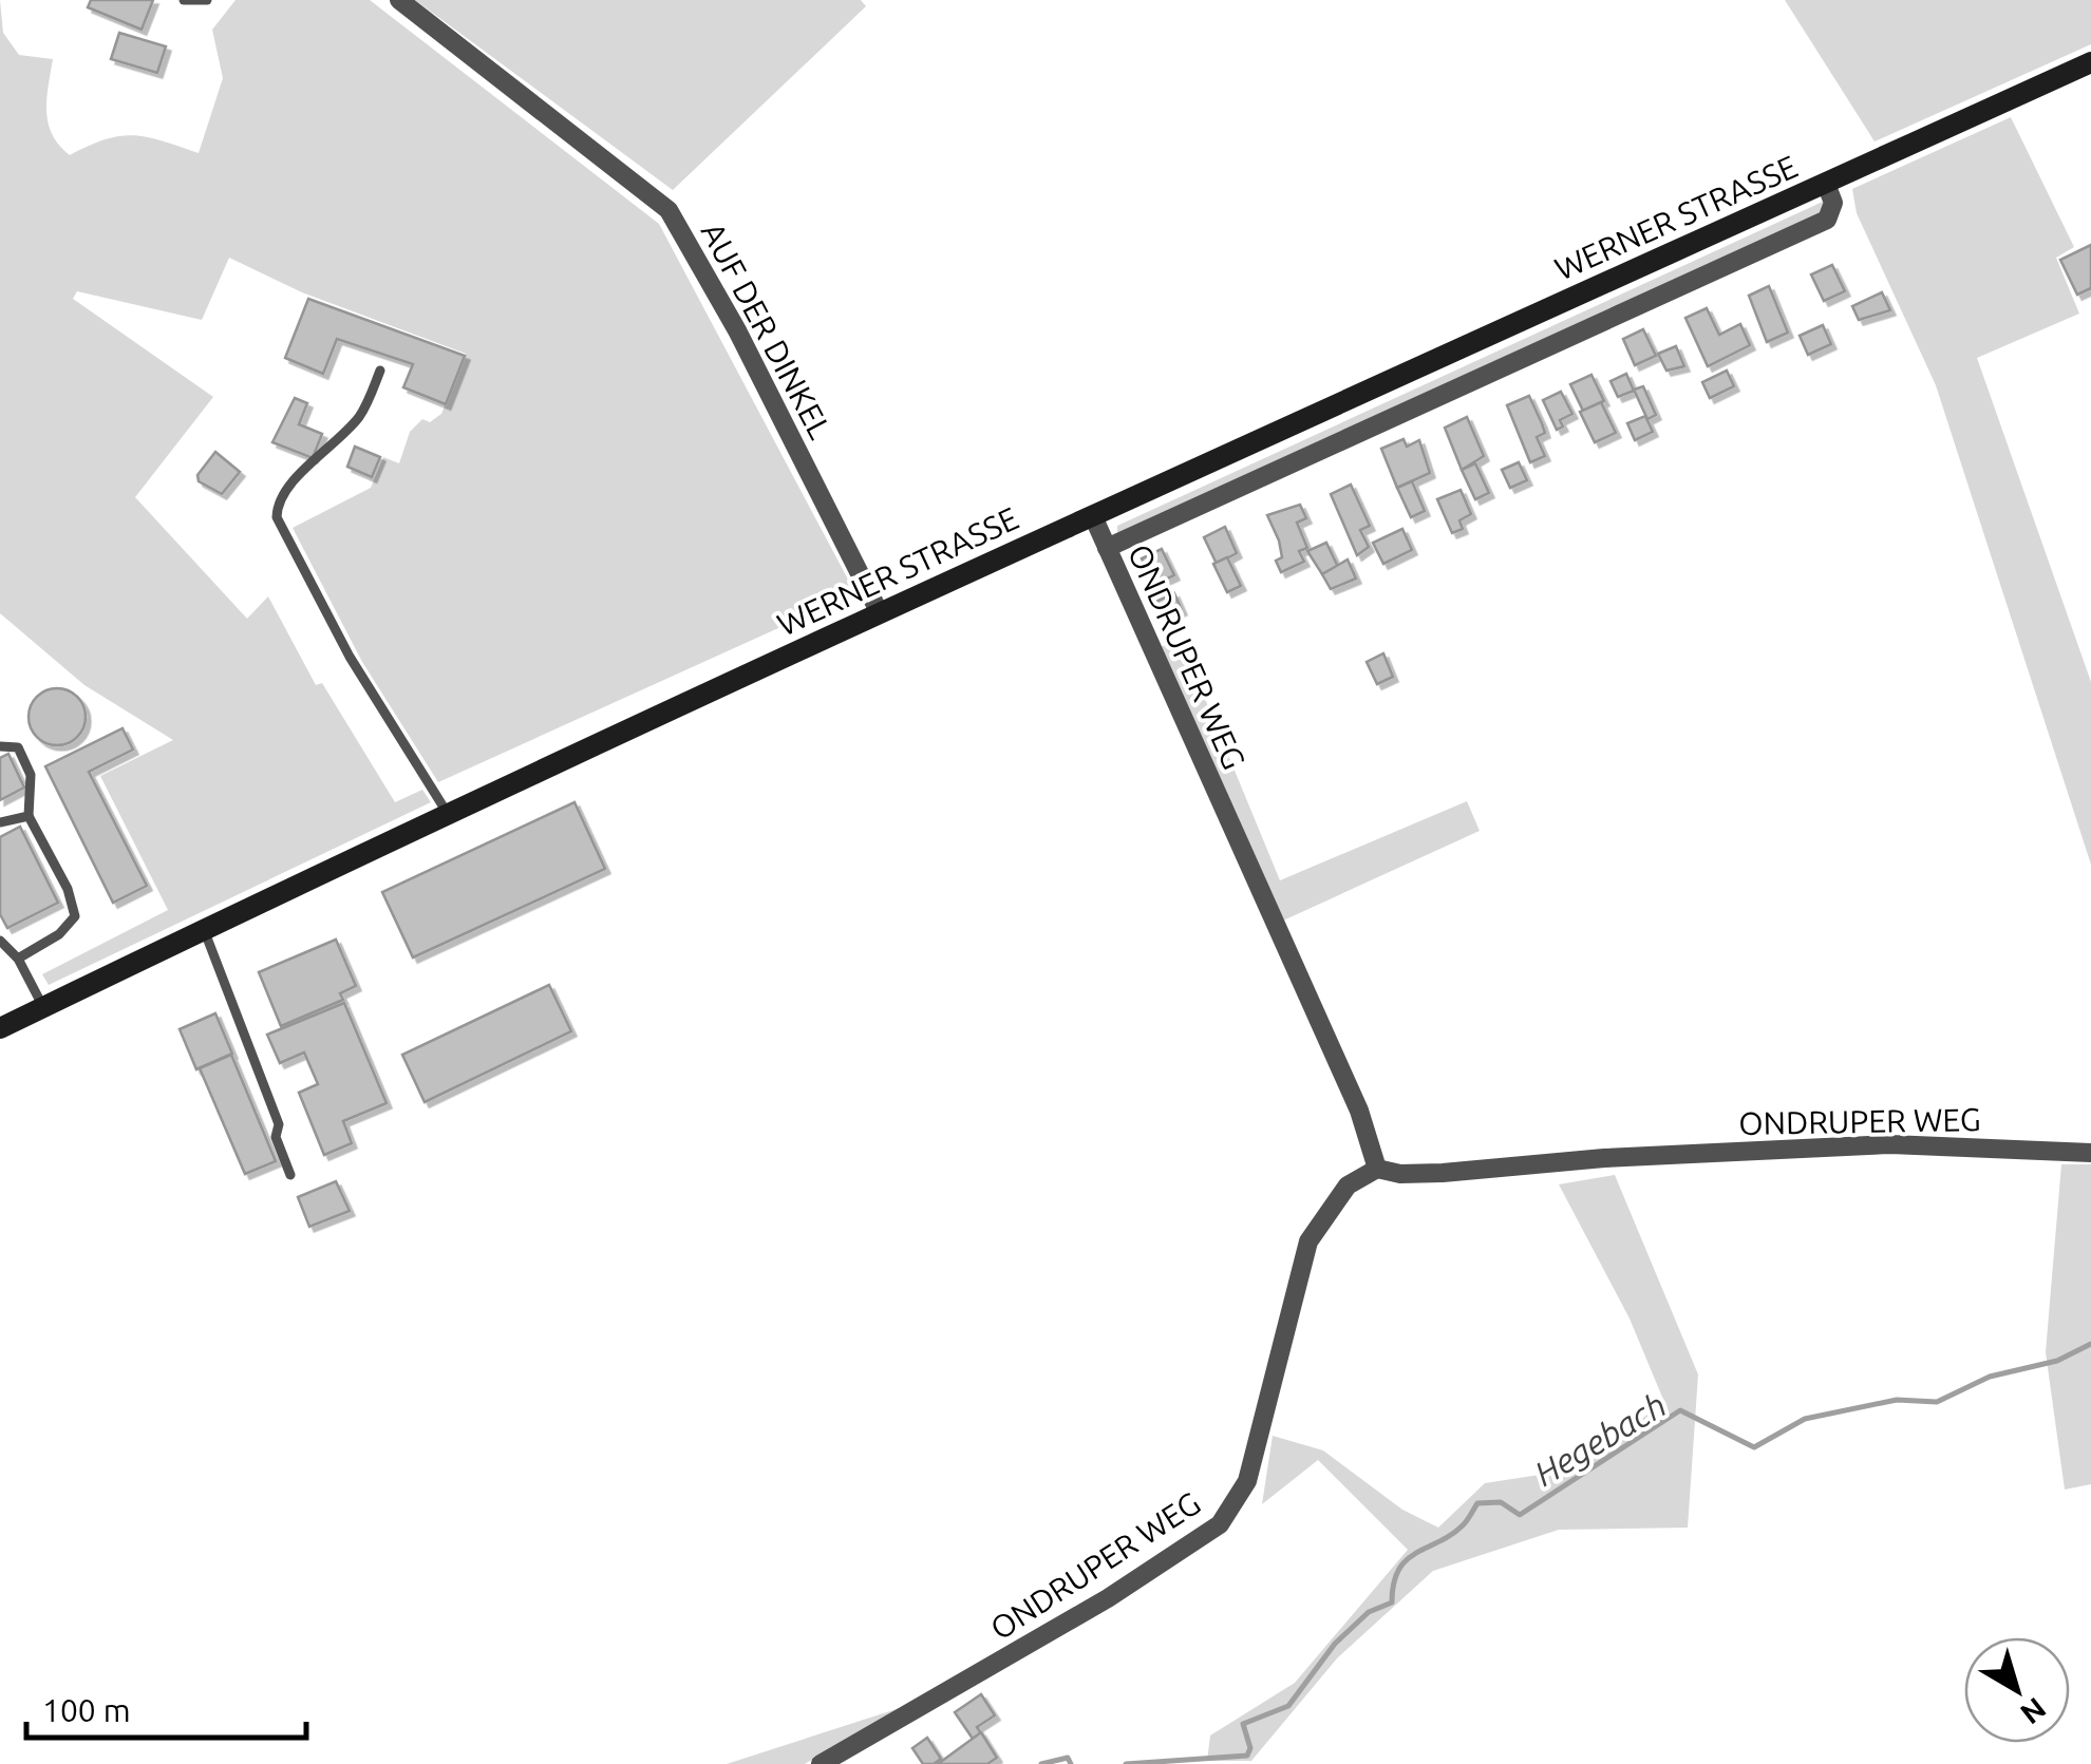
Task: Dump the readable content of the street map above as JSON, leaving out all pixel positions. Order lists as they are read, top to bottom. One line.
{"streets":{"main road":["WERNER STRASSE"],"street":["AUF DER DINKEL","ONDRUPER WEG"]},"crossings":[["WERNER STRASSE","AUF DER DINKEL"],["WERNER STRASSE","ONDRUPER WEG"]],"water":["Hegebach"],"scale_bar":"100 m","north":"bottom right"}
